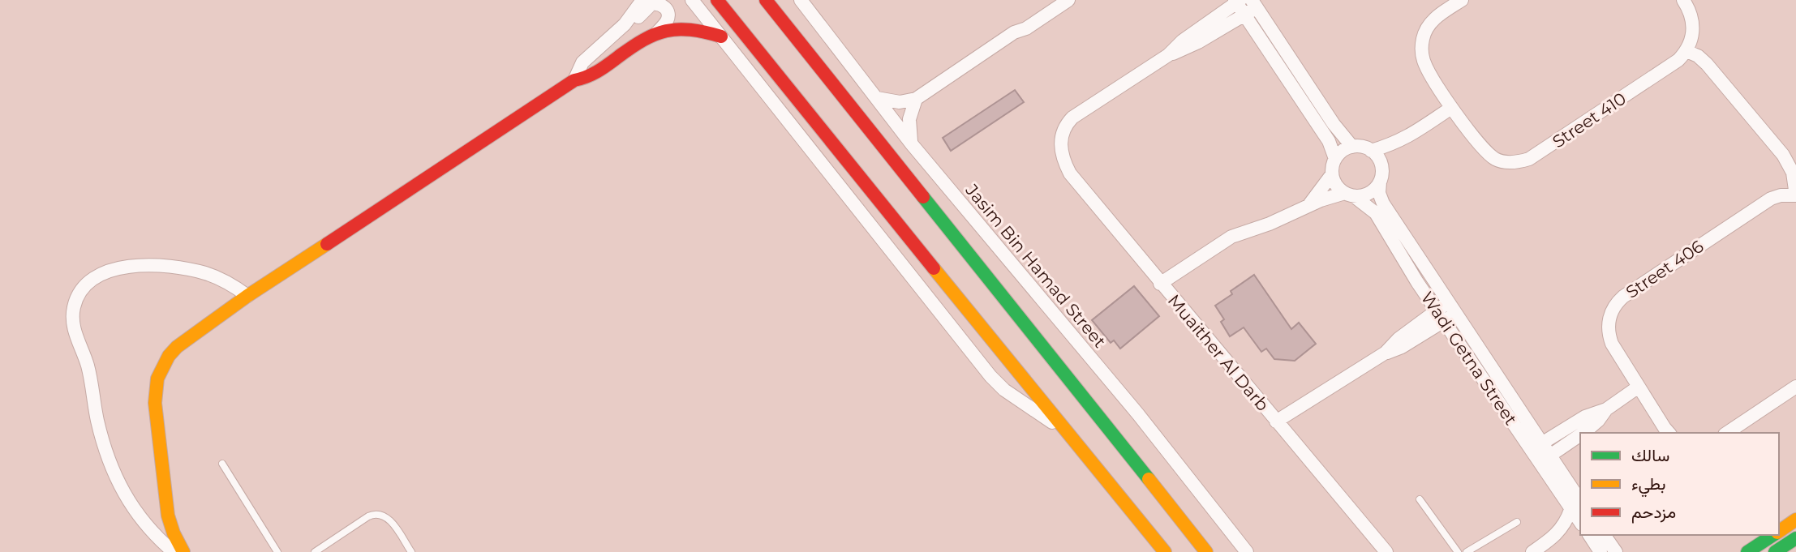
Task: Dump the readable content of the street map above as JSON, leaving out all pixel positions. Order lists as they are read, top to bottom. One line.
{"streets":{"street":["Street 410","Jasim Bin Hamad Street","Street 406","Muaither Al Darb","Wadi Getna Street"]},"crossings":[["Muaither Al Darb","Wadi Getna Street"]],"legend":["سالك","بطيء","مزدحم"]}
